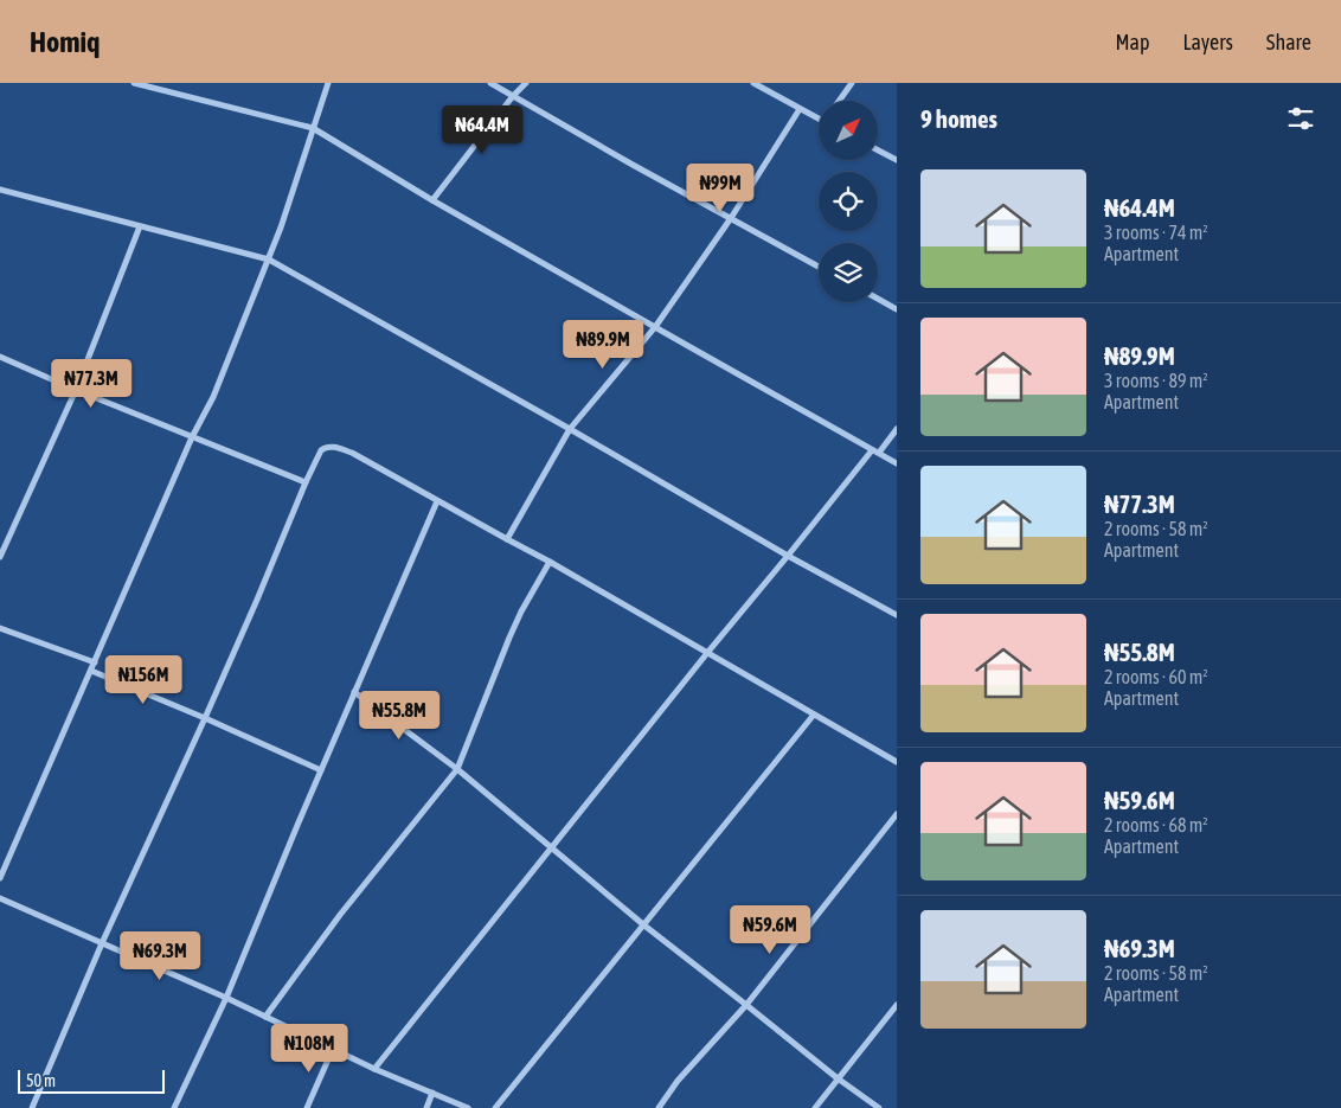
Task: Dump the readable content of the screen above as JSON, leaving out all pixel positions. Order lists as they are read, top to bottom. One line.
{"scale_bar":"50 m","north":"top right","page":{"header":"Homiq","nav":["Map","Layers","Share"],"heading":"9 homes","price":["₦64.4M","₦99M","₦89.9M","₦77.3M","₦156M","₦55.8M","₦59.6M","₦69.3M","₦108M"],"list":[{"name":"₦64.4M","note":"3 rooms · 74 m² · Apartment"},{"name":"₦89.9M","note":"3 rooms · 89 m² · Apartment"},{"name":"₦77.3M","note":"2 rooms · 58 m² · Apartment"},{"name":"₦55.8M","note":"2 rooms · 60 m² · Apartment"},{"name":"₦59.6M","note":"2 rooms · 68 m² · Apartment"},{"name":"₦69.3M","note":"2 rooms · 58 m² · Apartment"}],"scale":"50 m"}}
